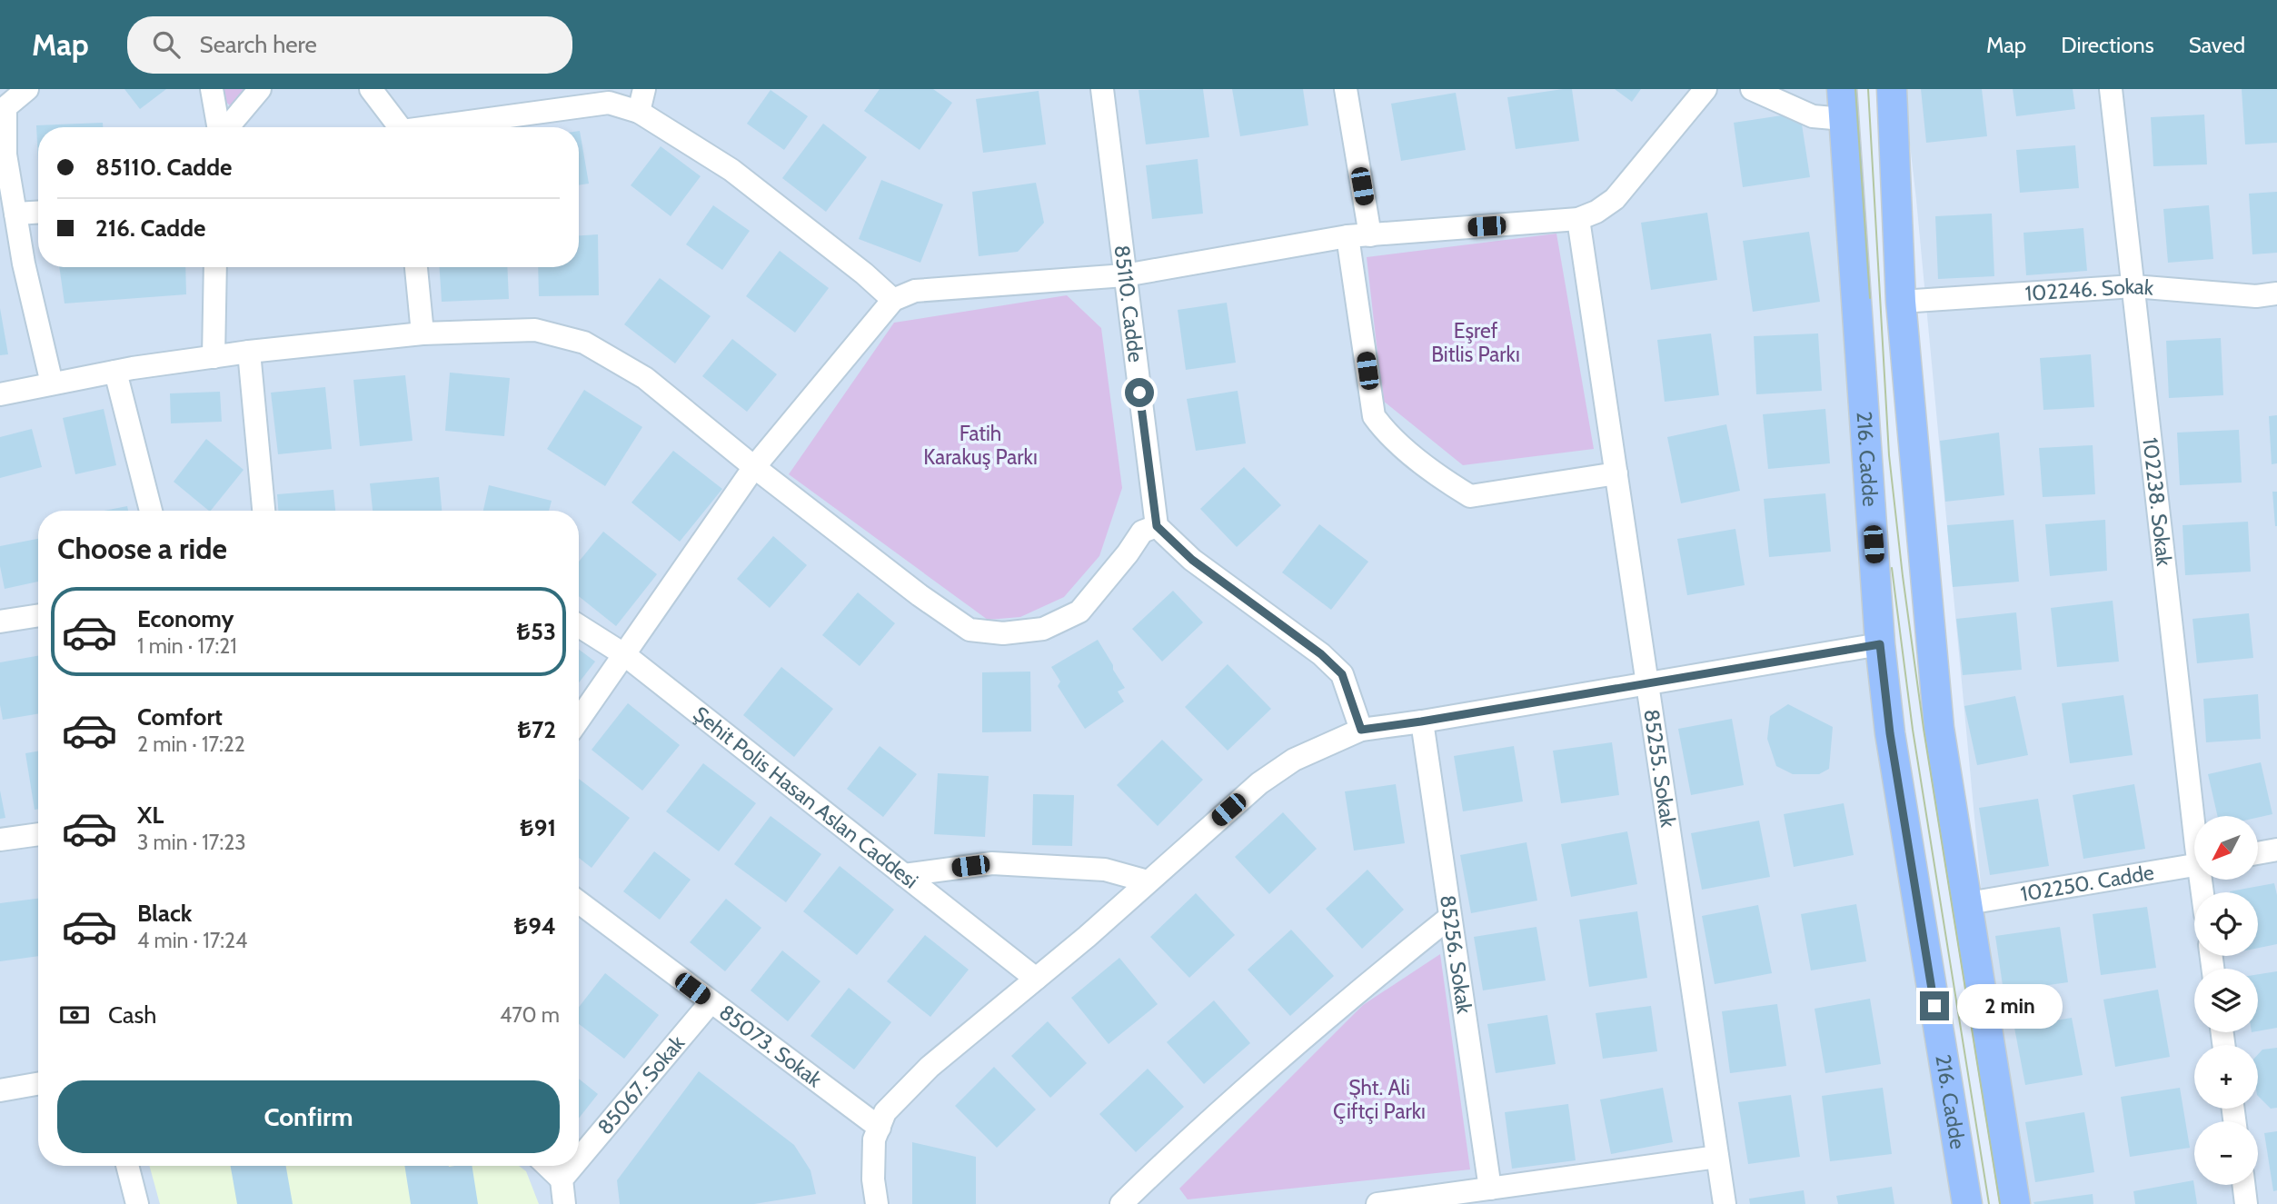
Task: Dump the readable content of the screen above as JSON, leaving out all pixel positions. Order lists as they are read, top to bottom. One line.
{"streets":{"main road":["216. Cadde"],"street":["102246. Sokak","85110. Cadde","102238. Sokak","85255. Sokak","Şehit Polis Hasan Aslan Caddesi","102250. Cadde","85256. Sokak","85073. Sokak","85067. Sokak"]},"crossings":[["102246. Sokak","102238. Sokak"],["85073. Sokak","85067. Sokak"]],"parks":["Eşref Bitlis Parkı","Fatih Karakuş Parkı","Şht. Ali Çiftçi Parkı"],"north":"bottom left","page":{"header":"Map","search":"Search here","nav":["Map","Directions","Saved"],"banner":["85110. Cadde","216. Cadde"],"heading":"Choose a ride","list":[{"name":"Economy","note":"1 min · 17:21","value":"₺53"},{"name":"Comfort","note":"2 min · 17:22","value":"₺72"},{"name":"XL","note":"3 min · 17:23","value":"₺91"},{"name":"Black","note":"4 min · 17:24","value":"₺94"}],"map_buttons":["+","−"],"pay":["Cash","470 m"],"bubble":"2 min","buttons":"Confirm"}}
